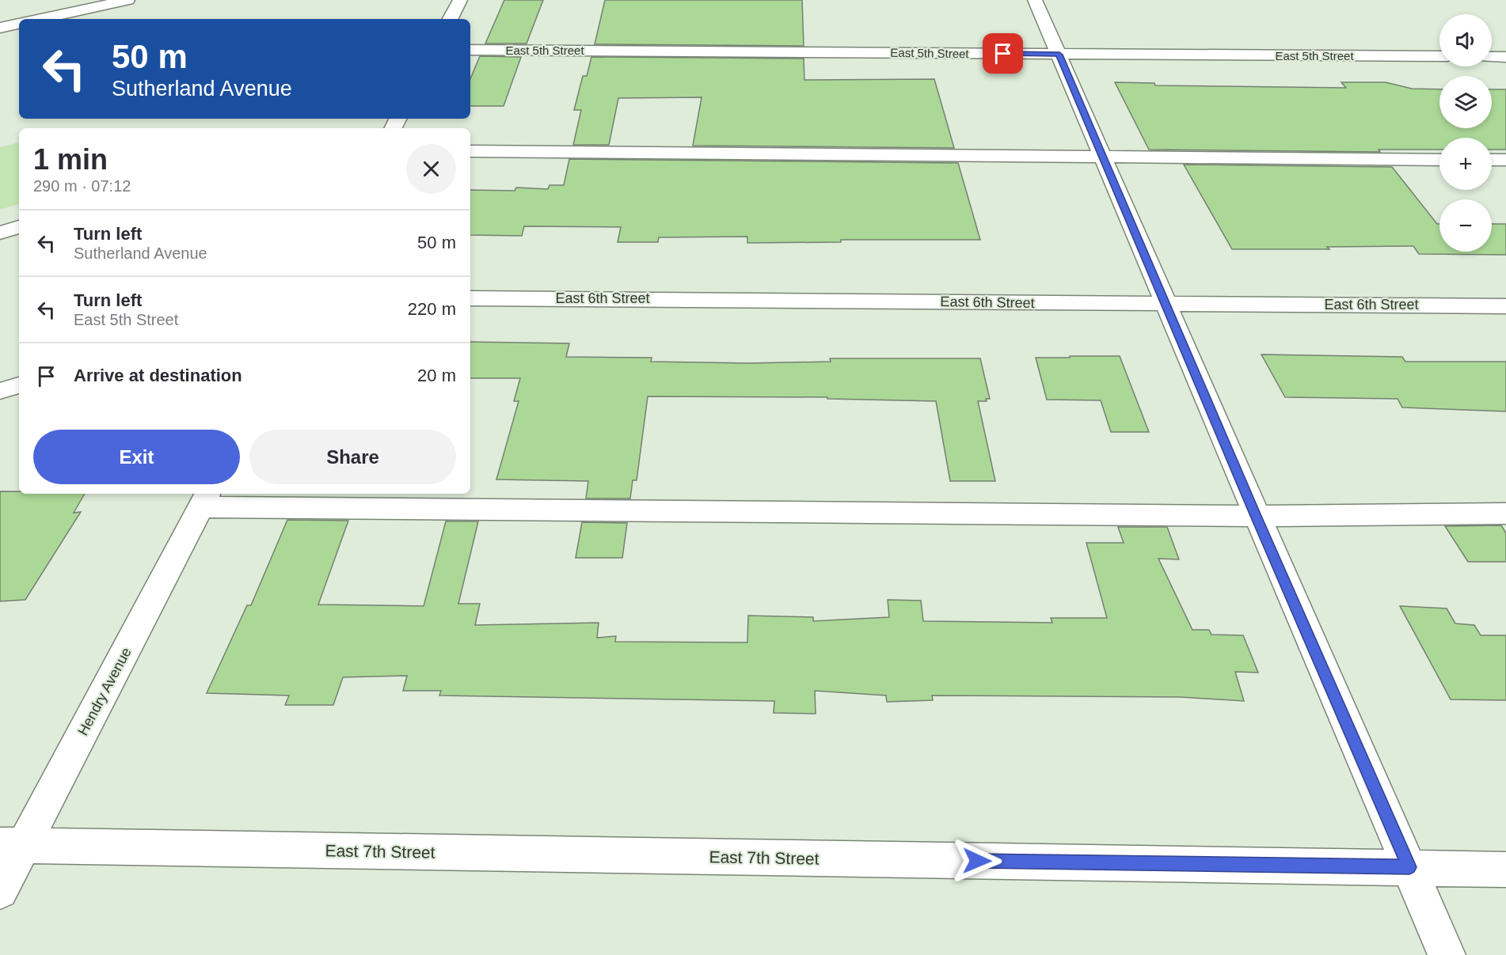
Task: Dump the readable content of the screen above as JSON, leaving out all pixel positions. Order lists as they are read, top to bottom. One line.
{"streets":{"street":["East 5th Street","East 6th Street","Hendry Avenue","East 7th Street"]},"crossings":[["Hendry Avenue","East 7th Street"]],"page":{"map_buttons":["+","−"],"turn":["50 m","Sutherland Avenue"],"heading":["1 min","290 m · 07:12"],"list":[{"name":"Turn left","note":"Sutherland Avenue","value":"50 m"},{"name":"Turn left","note":"East 5th Street","value":"220 m"},{"name":"Arrive at destination","value":"20 m"}],"buttons":["Exit","Share"]}}
